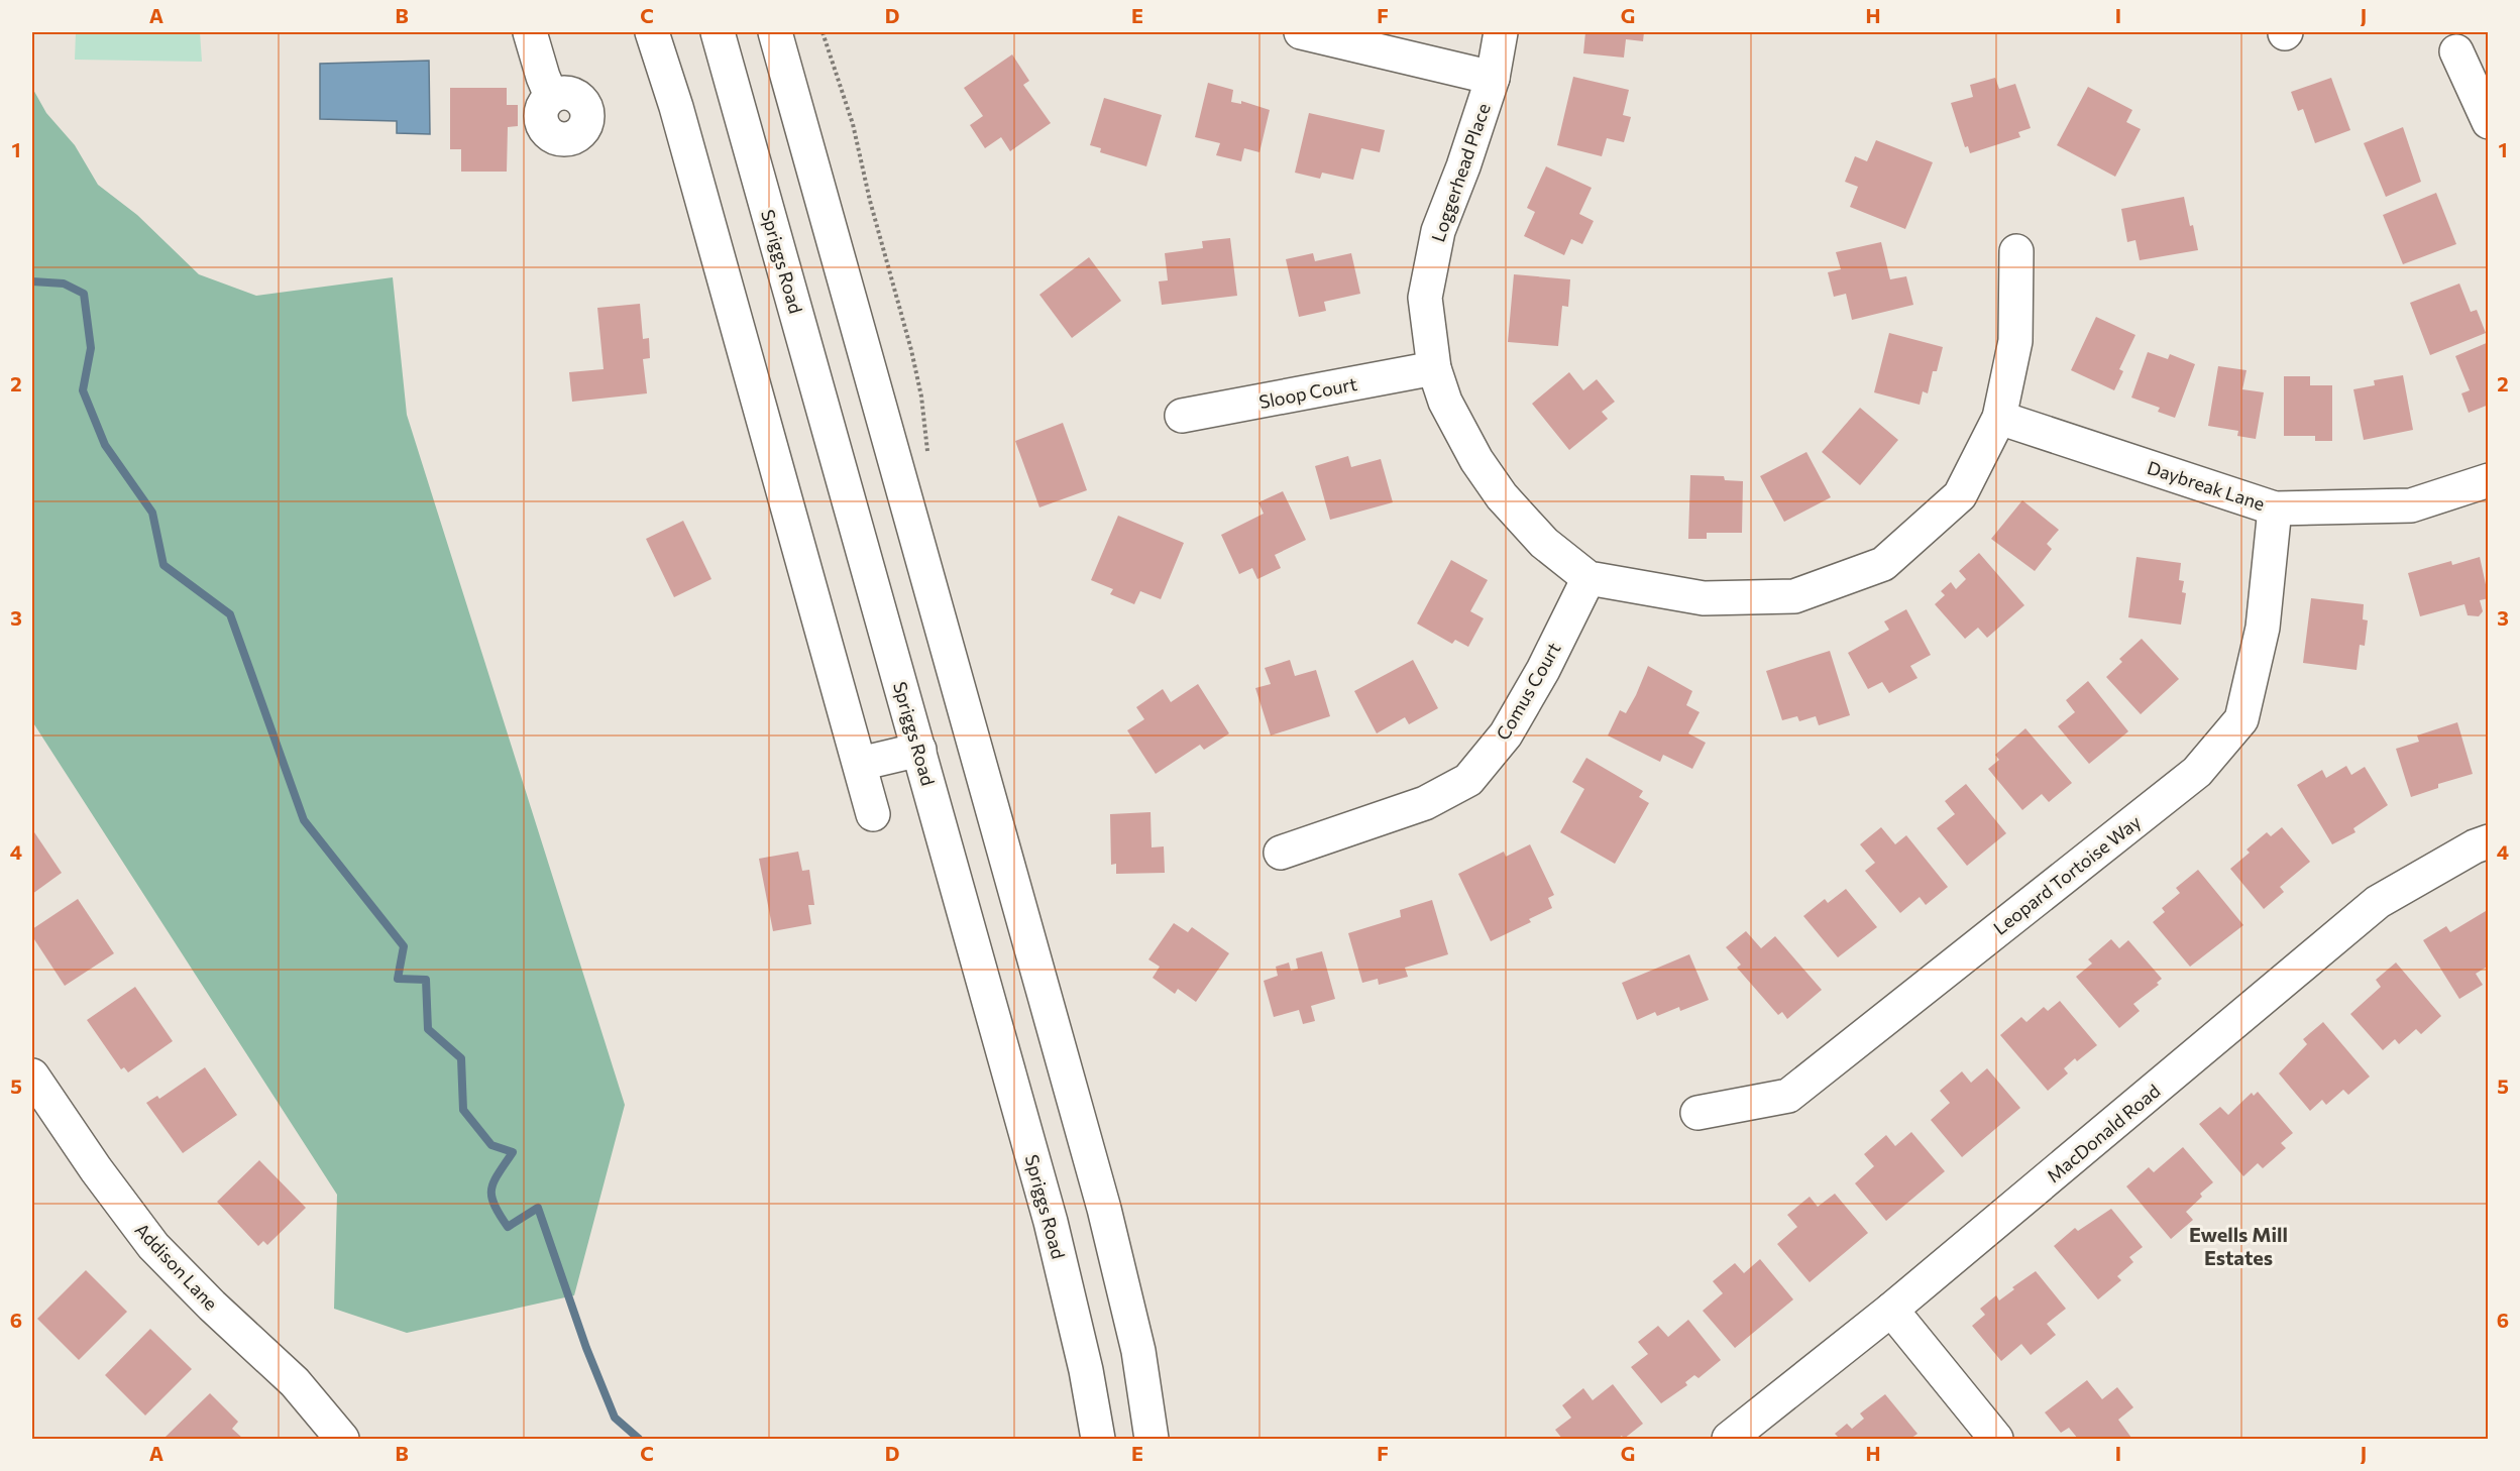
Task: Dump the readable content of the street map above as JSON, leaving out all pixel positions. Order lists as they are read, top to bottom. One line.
{"streets":{"street":["Loggerhead Place","Spriggs Road","Sloop Court","Daybreak Lane","Comus Court","Leopard Tortoise Way","MacDonald Road","Addison Lane"]},"crossings":[["Loggerhead Place","Sloop Court"],["Loggerhead Place","Daybreak Lane"],["Loggerhead Place","Comus Court"],["Daybreak Lane","Leopard Tortoise Way"]],"districts":["Ewells Mill Estates"],"grid":{"columns":["A","B","C","D","E","F","G","H","I","J"],"rows":["1","2","3","4","5","6"]}}
